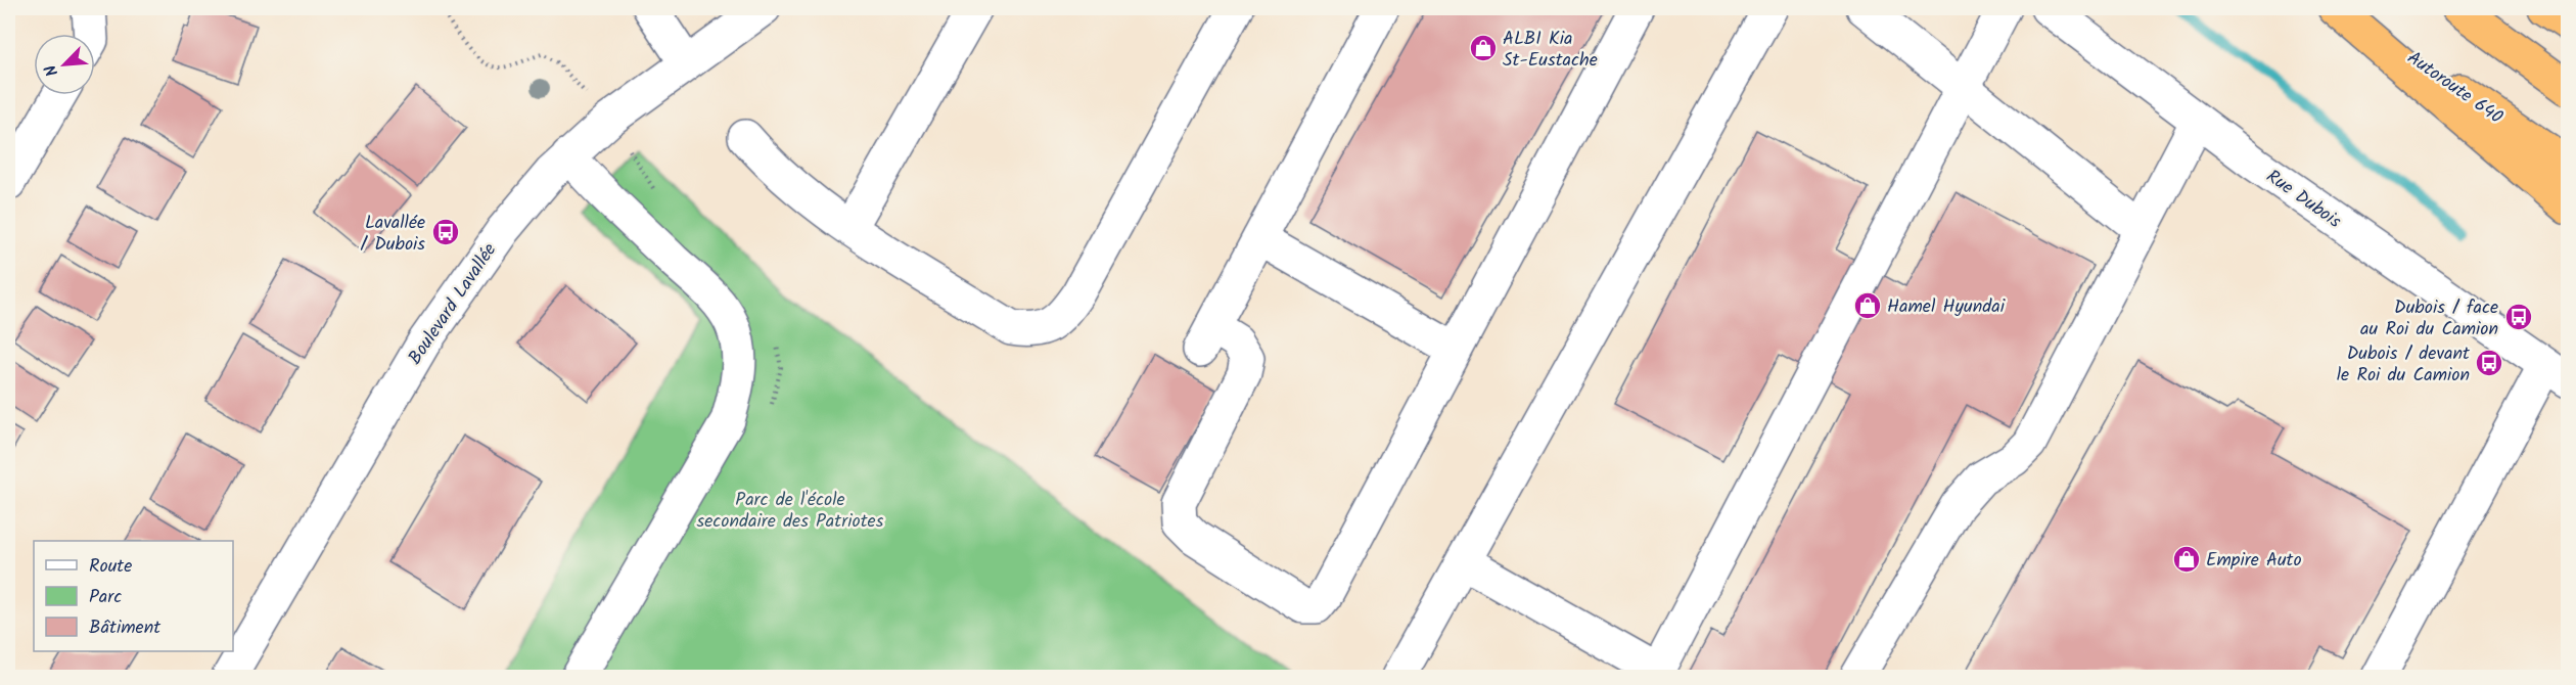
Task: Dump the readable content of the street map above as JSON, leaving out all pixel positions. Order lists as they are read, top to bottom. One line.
{"streets":{"highway":["Autoroute 640"],"street":["Rue Dubois","Boulevard Lavallée"]},"parks":["Parc de l'école secondaire des Patriotes"],"places":{"shop":["ALBI Kia St-Eustache","Hamel Hyundai","Empire Auto"],"bus stop":["Lavallée / Dubois","Dubois / face au Roi du Camion","Dubois / devant le Roi du Camion"]},"legend":["Route","Parc","Bâtiment"],"north":"bottom left"}
